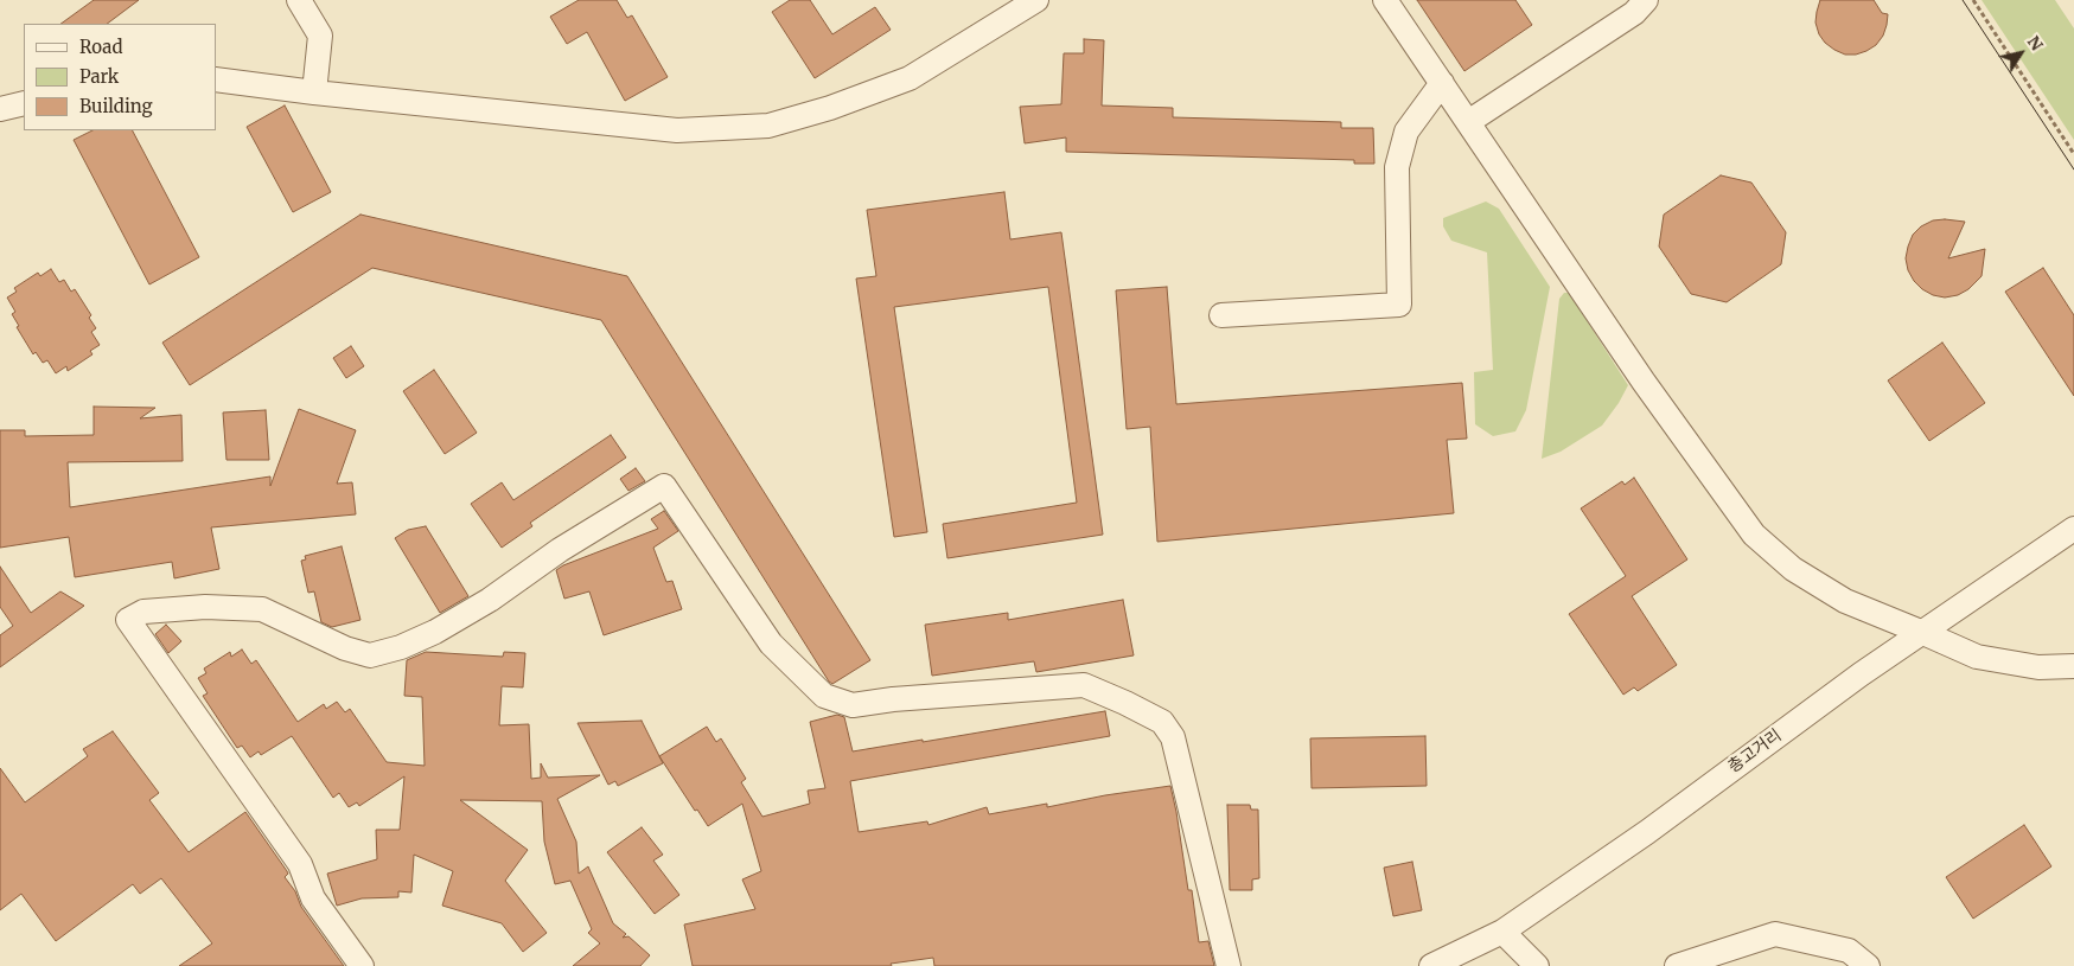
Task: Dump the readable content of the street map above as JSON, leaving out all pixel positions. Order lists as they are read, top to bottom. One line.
{"streets":{"street":["총고거리"]},"legend":["Road","Park","Building"],"north":"top right"}
